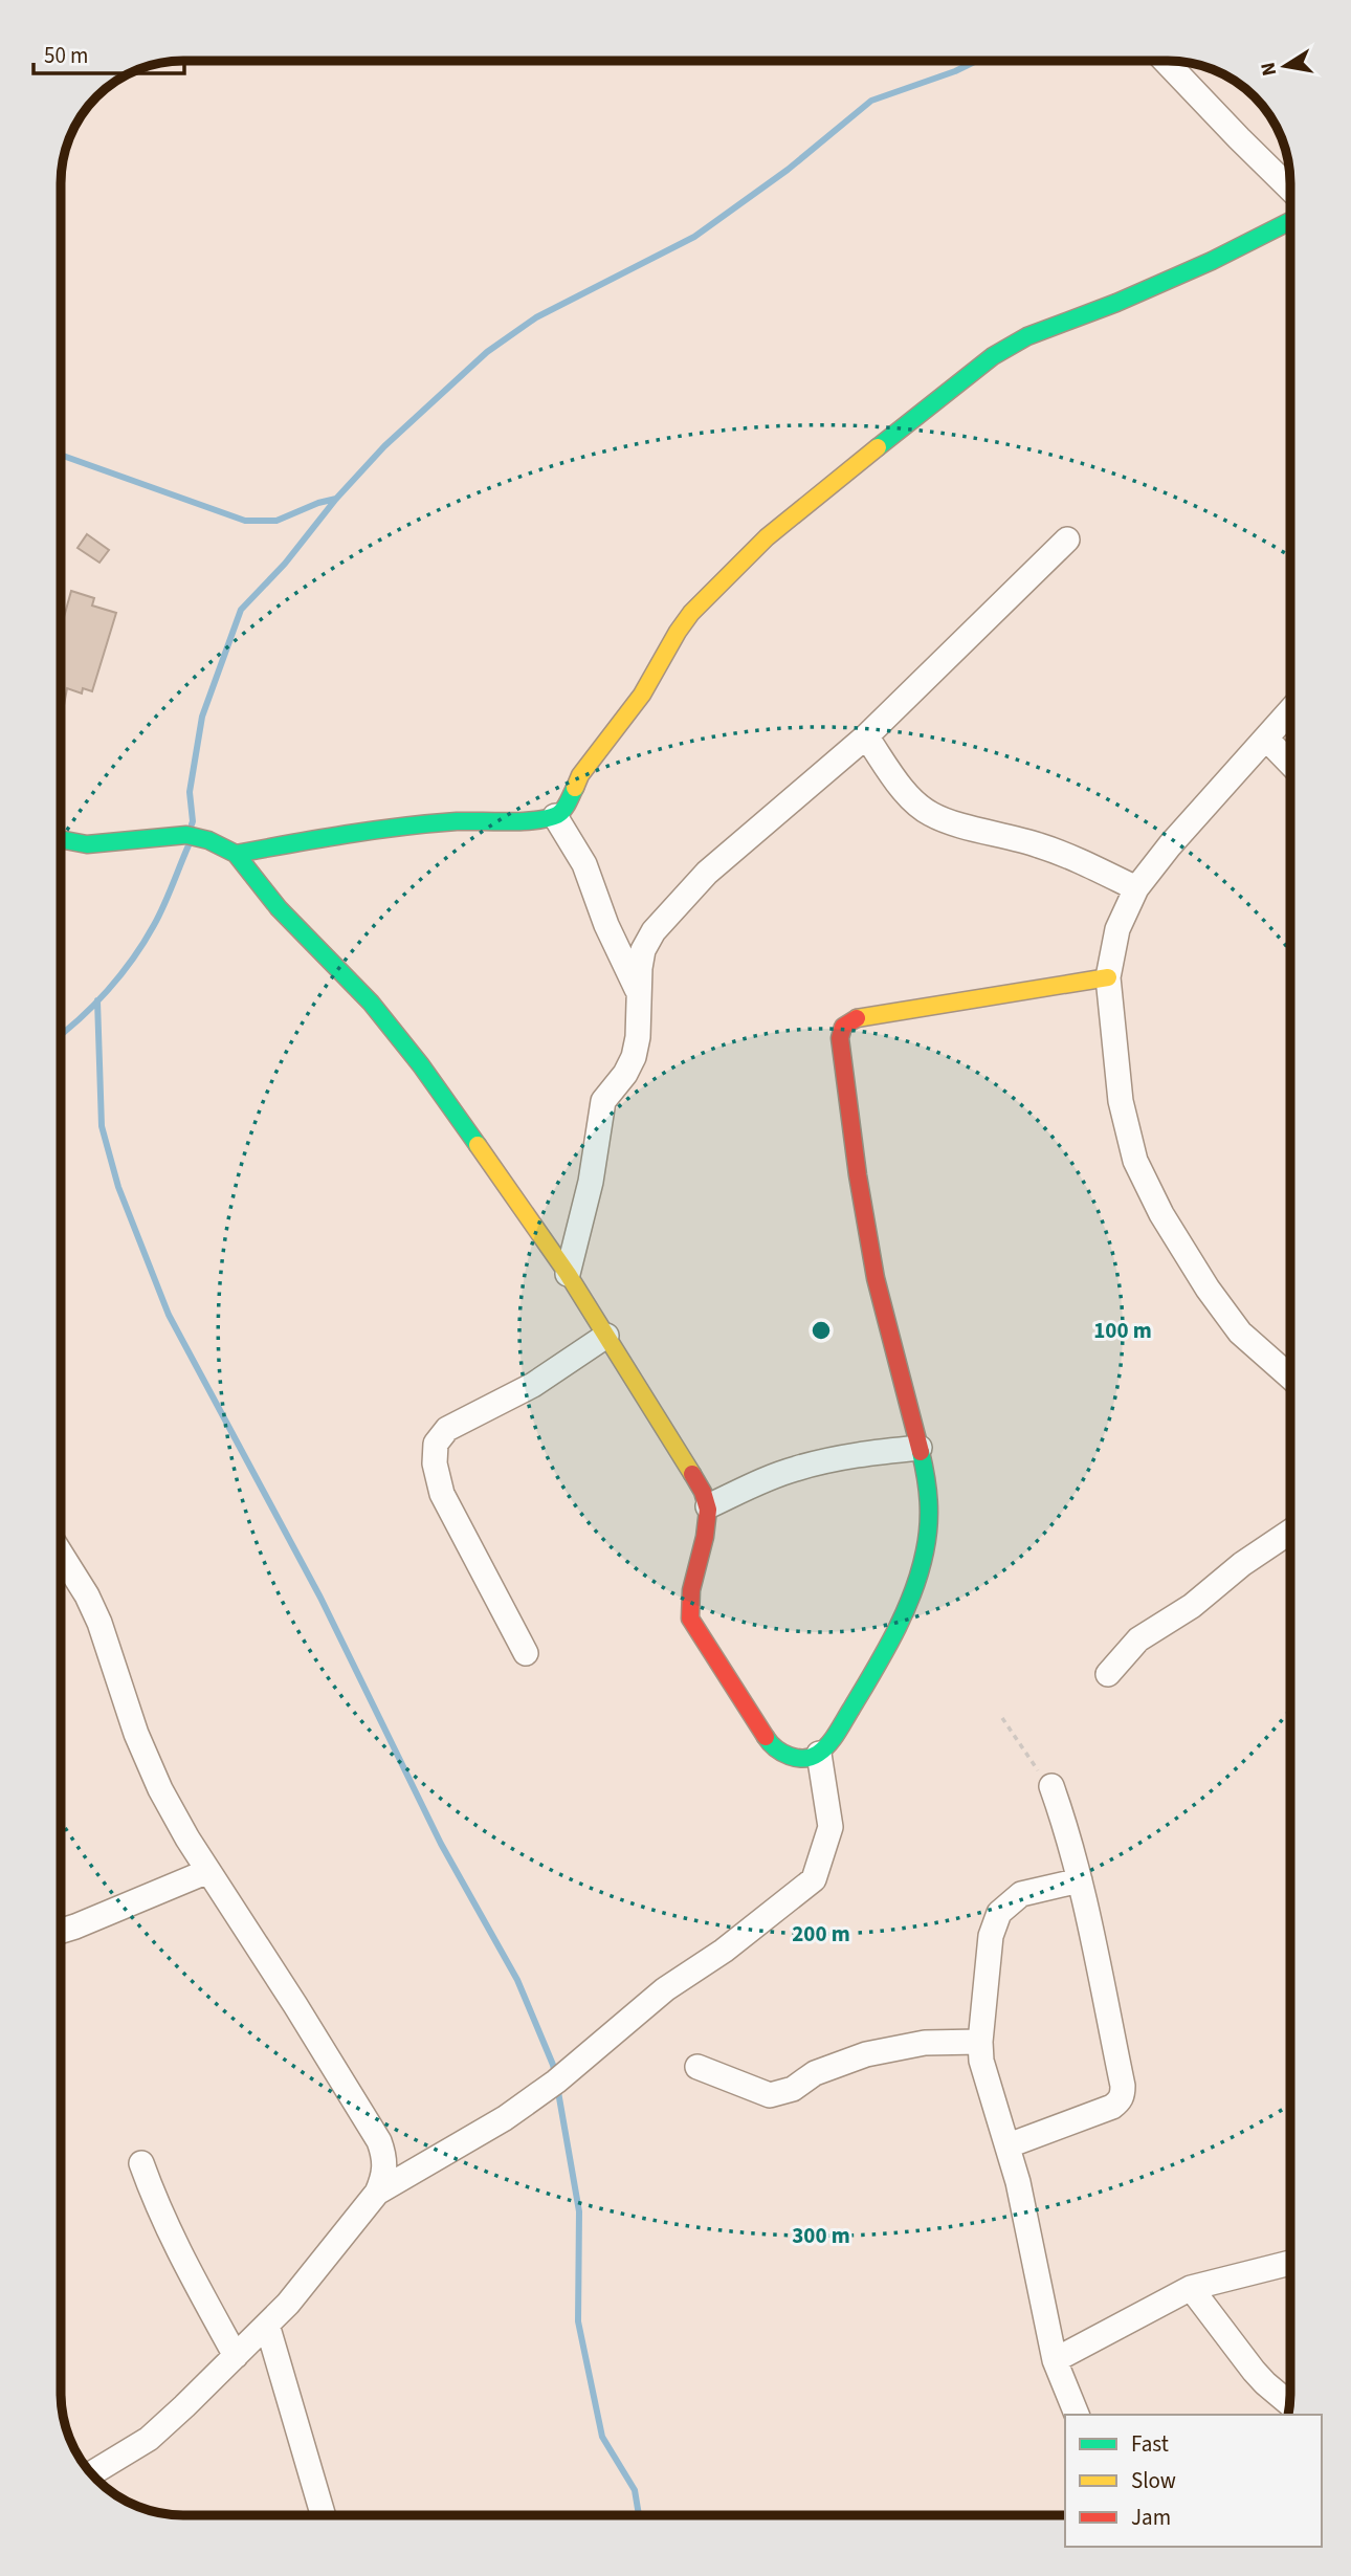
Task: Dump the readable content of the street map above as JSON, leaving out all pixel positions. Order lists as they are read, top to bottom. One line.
{"legend":["Fast","Slow","Jam"],"scale_bar":"50 m","north":"left","rings":["100 m","200 m","300 m"]}
